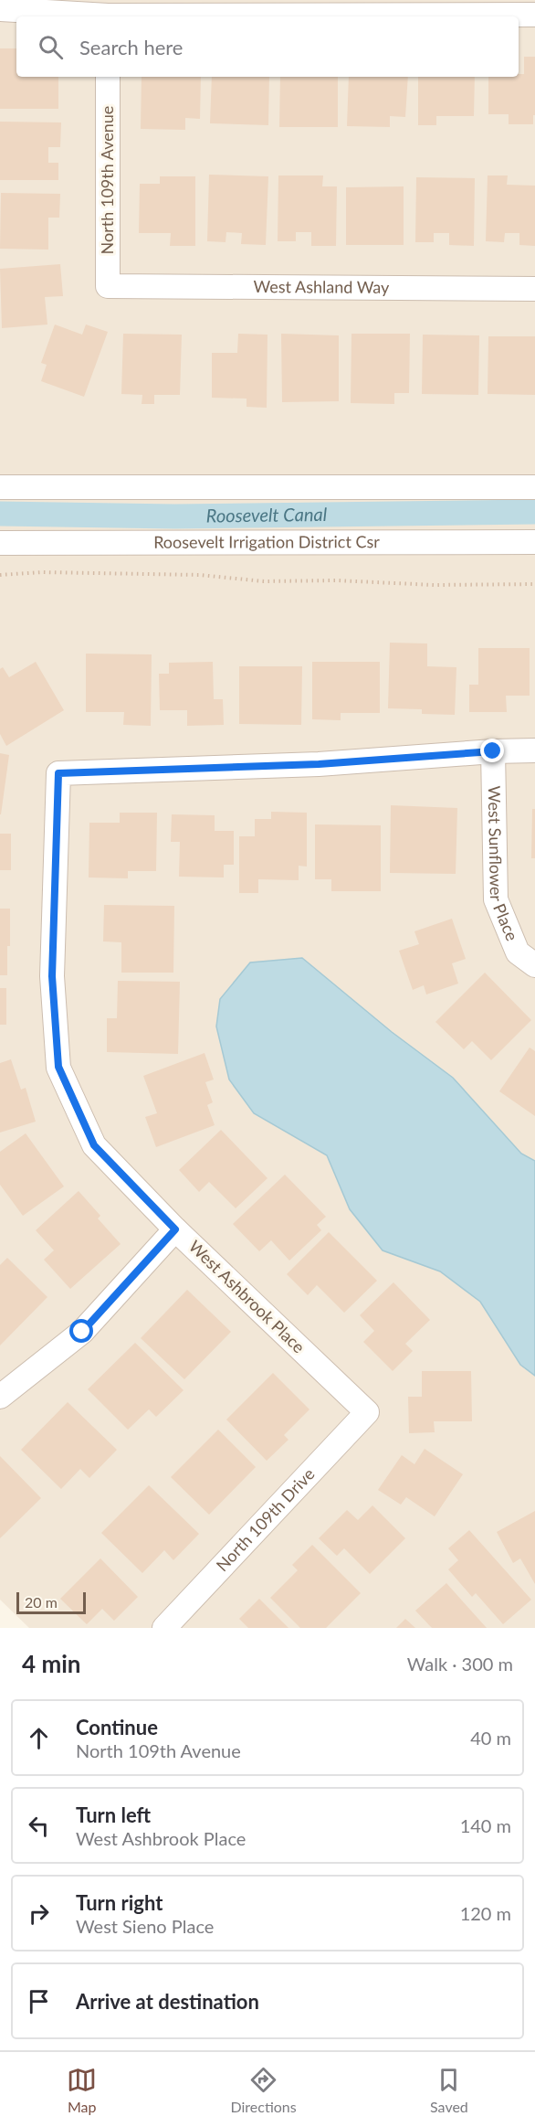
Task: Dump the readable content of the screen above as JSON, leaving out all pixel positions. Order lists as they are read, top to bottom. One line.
{"streets":{"street":["North 109th Avenue","West Ashland Way","Roosevelt Irrigation District Csr","West Sunflower Place","West Ashbrook Place","North 109th Drive"]},"crossings":[["North 109th Avenue","West Ashland Way"],["West Sunflower Place","West Ashbrook Place"],["West Ashbrook Place","North 109th Drive"]],"water":["Roosevelt Canal"],"scale_bar":"20 m","page":{"search":"Search here","scale":"20 m","heading":["4 min","Walk · 300 m"],"list":[["Continue","North 109th Avenue","40 m"],["Turn left","West Ashbrook Place","140 m"],["Turn right","West Sieno Place","120 m"],"Arrive at destination"],"nav":["Map","Directions","Saved"]}}
